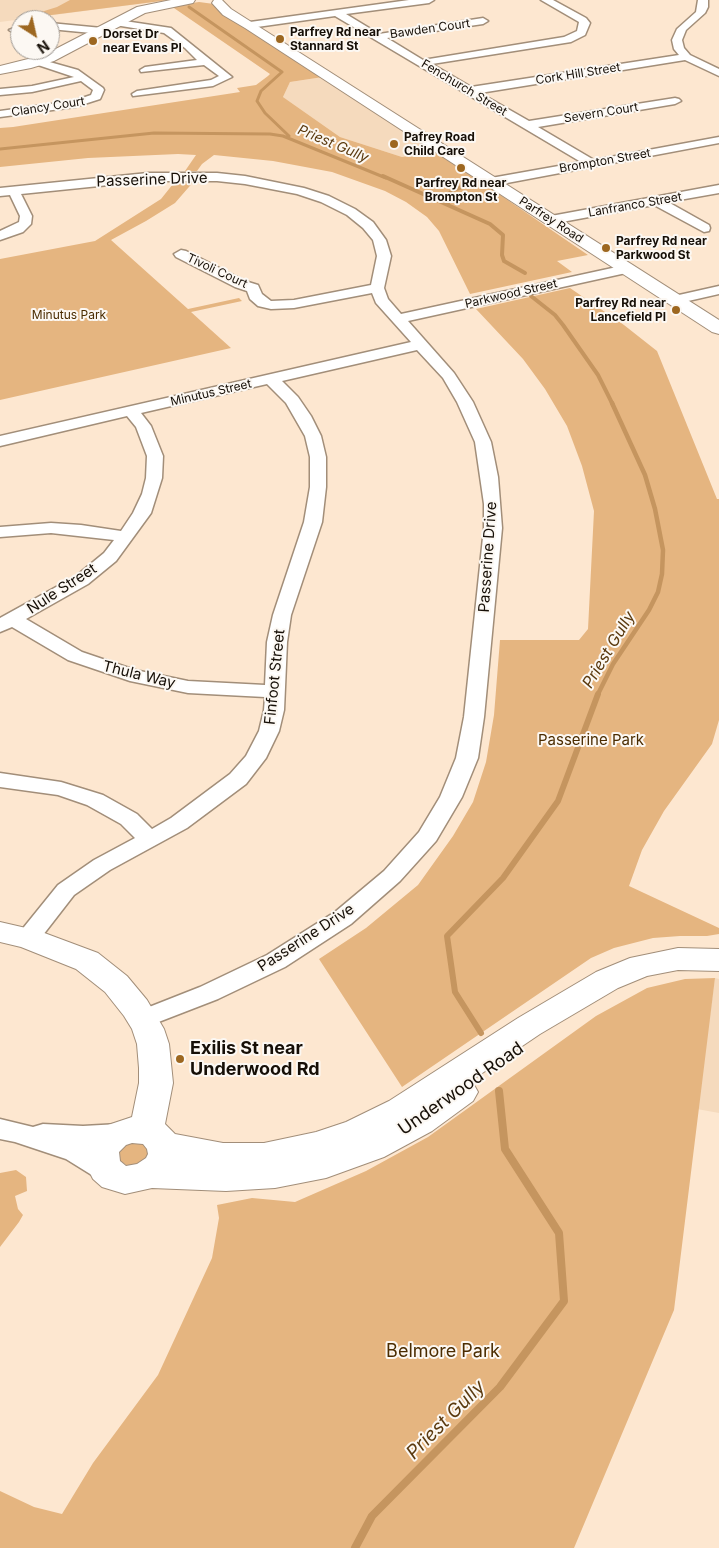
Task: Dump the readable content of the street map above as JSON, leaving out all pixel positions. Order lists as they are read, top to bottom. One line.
{"streets":{"main road":["Parfrey Road","Underwood Road"],"street":["Bawden Court","Cork Hill Street","Fenchurch Street","Clancy Court","Severn Court","Brompton Street","Passerine Drive","Lanfranco Street","Tivoli Court","Parkwood Street","Minutus Street","Nule Street","Thula Way","Finfoot Street"]},"crossings":[["Bawden Court","Fenchurch Street"],["Cork Hill Street","Fenchurch Street"],["Fenchurch Street","Severn Court"],["Fenchurch Street","Brompton Street"],["Brompton Street","Parfrey Road"],["Passerine Drive","Tivoli Court"],["Passerine Drive","Parkwood Street"],["Passerine Drive","Minutus Street"],["Lanfranco Street","Parfrey Road"],["Parfrey Road","Parkwood Street"],["Minutus Street","Nule Street"],["Minutus Street","Finfoot Street"],["Nule Street","Thula Way"],["Thula Way","Finfoot Street"]],"water":["Priest Gully"],"parks":["Minutus Park","Passerine Park","Belmore Park"],"places":["Parfrey Rd near Stannard St","Dorset Dr near Evans Pl","Pafrey Road Child Care","Parfrey Rd near Brompton St","Parfrey Rd near Parkwood St","Parfrey Rd near Lancefield Pl","Exilis St near Underwood Rd"],"north":"bottom right"}
